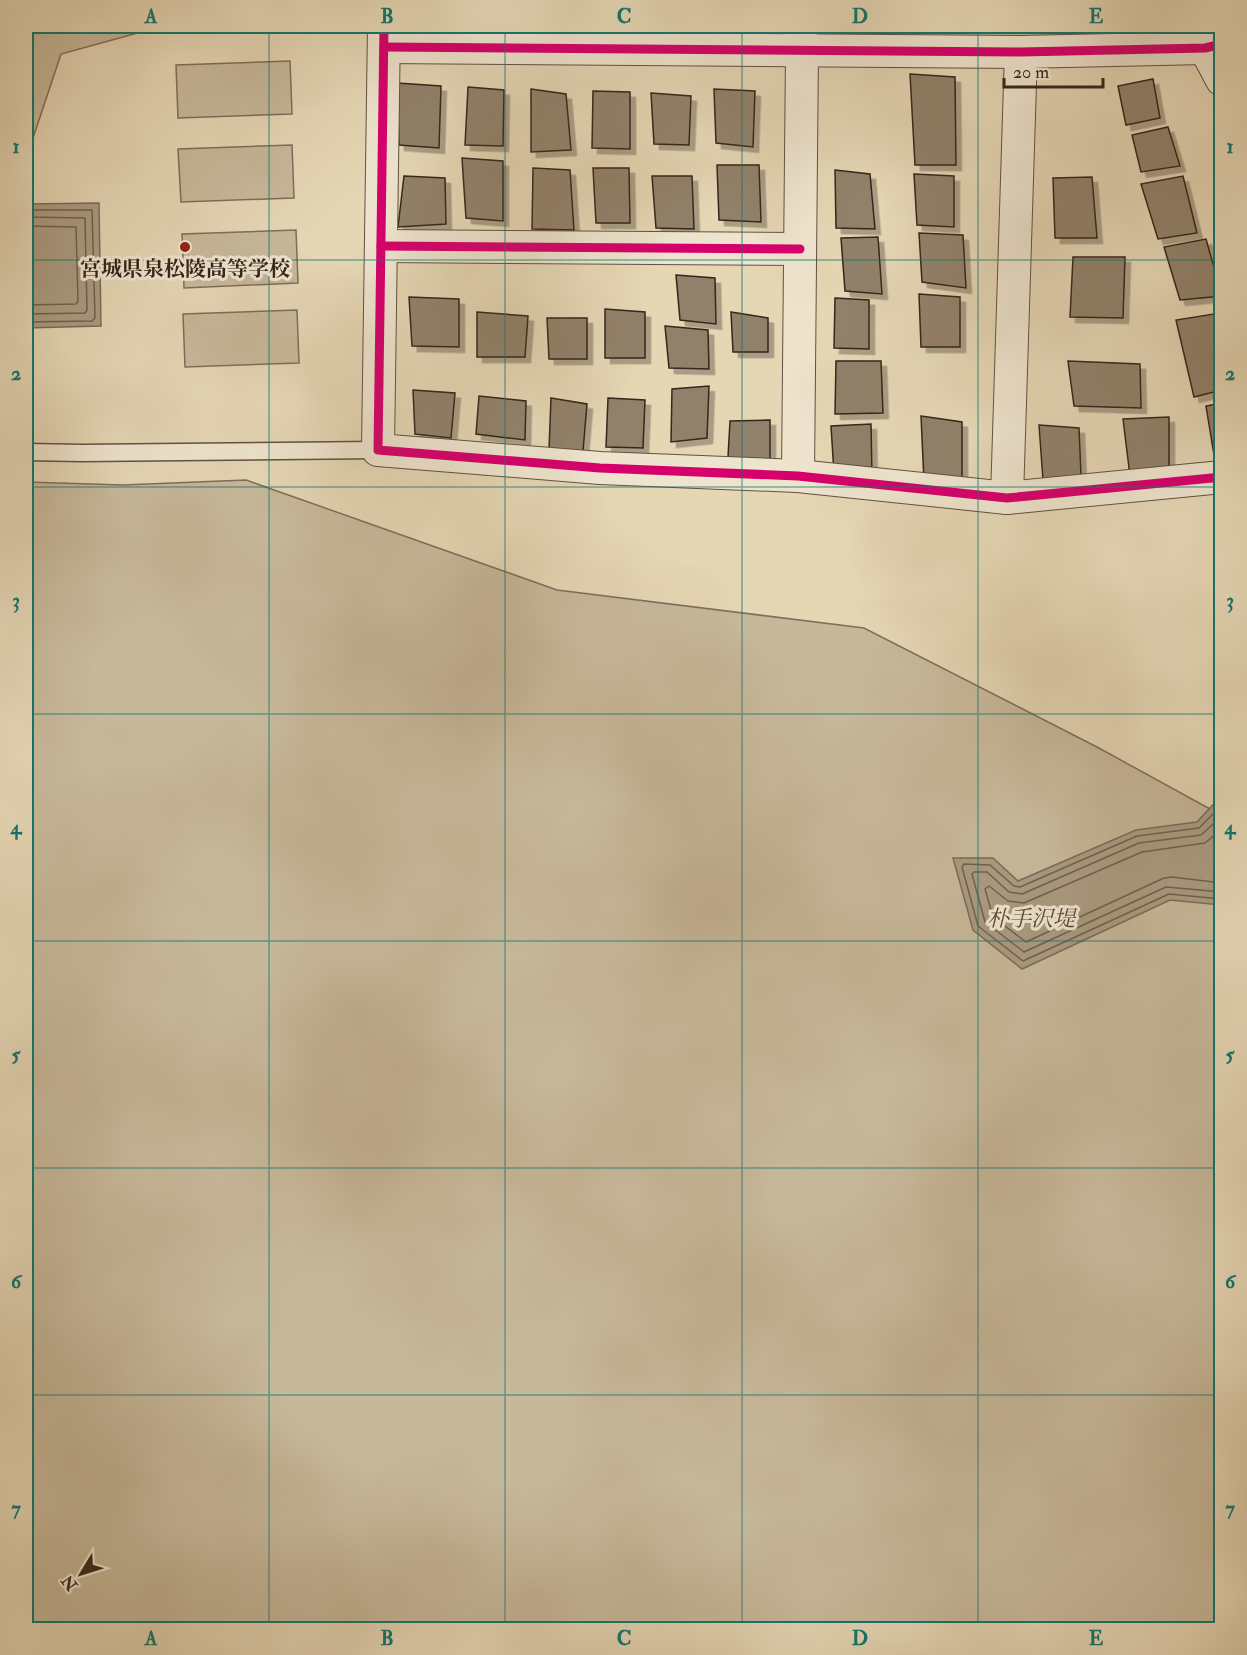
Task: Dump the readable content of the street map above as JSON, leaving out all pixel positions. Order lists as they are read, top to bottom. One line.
{"water":["朴手沢堤"],"places":["宮城県泉松陵高等学校"],"scale_bar":"20 m","north":"bottom left","grid":{"columns":["A","B","C","D","E"],"rows":["1","2","3","4","5","6","7"]}}
